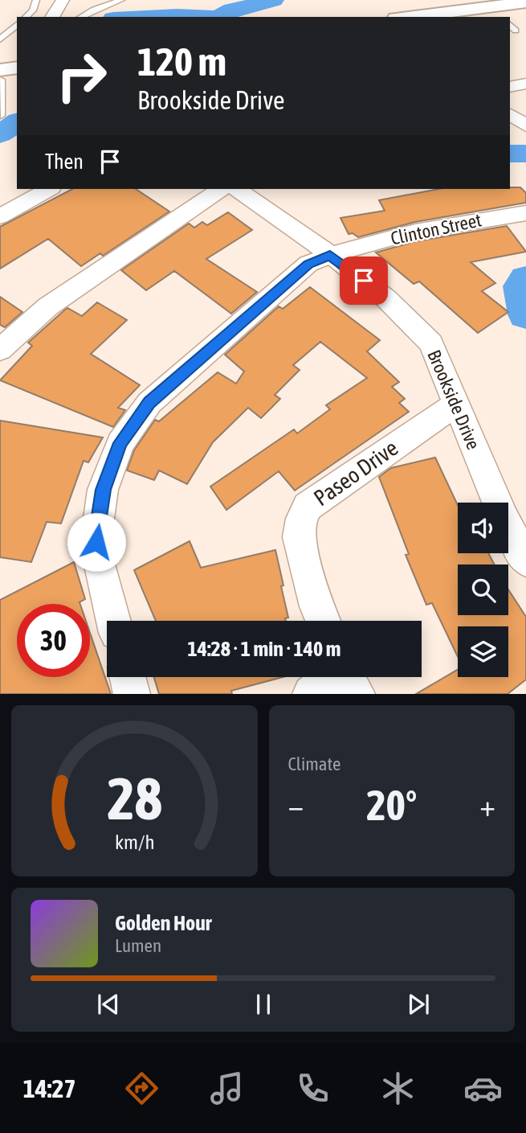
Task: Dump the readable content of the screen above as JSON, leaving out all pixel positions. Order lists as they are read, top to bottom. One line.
{"streets":{"street":["Clinton Street","Brookside Drive","Paseo Drive"]},"crossings":[["Clinton Street","Brookside Drive"],["Brookside Drive","Paseo Drive"]],"page":{"turn":["120 m","Brookside Drive"],"then":"Then","limit":"30","trip":"14:28 · 1 min · 140 m","tile":"Climate","heat":["−","20°","+"],"song":["Golden Hour","Lumen"],"tabs":"14:27","gauge":["28","km/h"]}}
